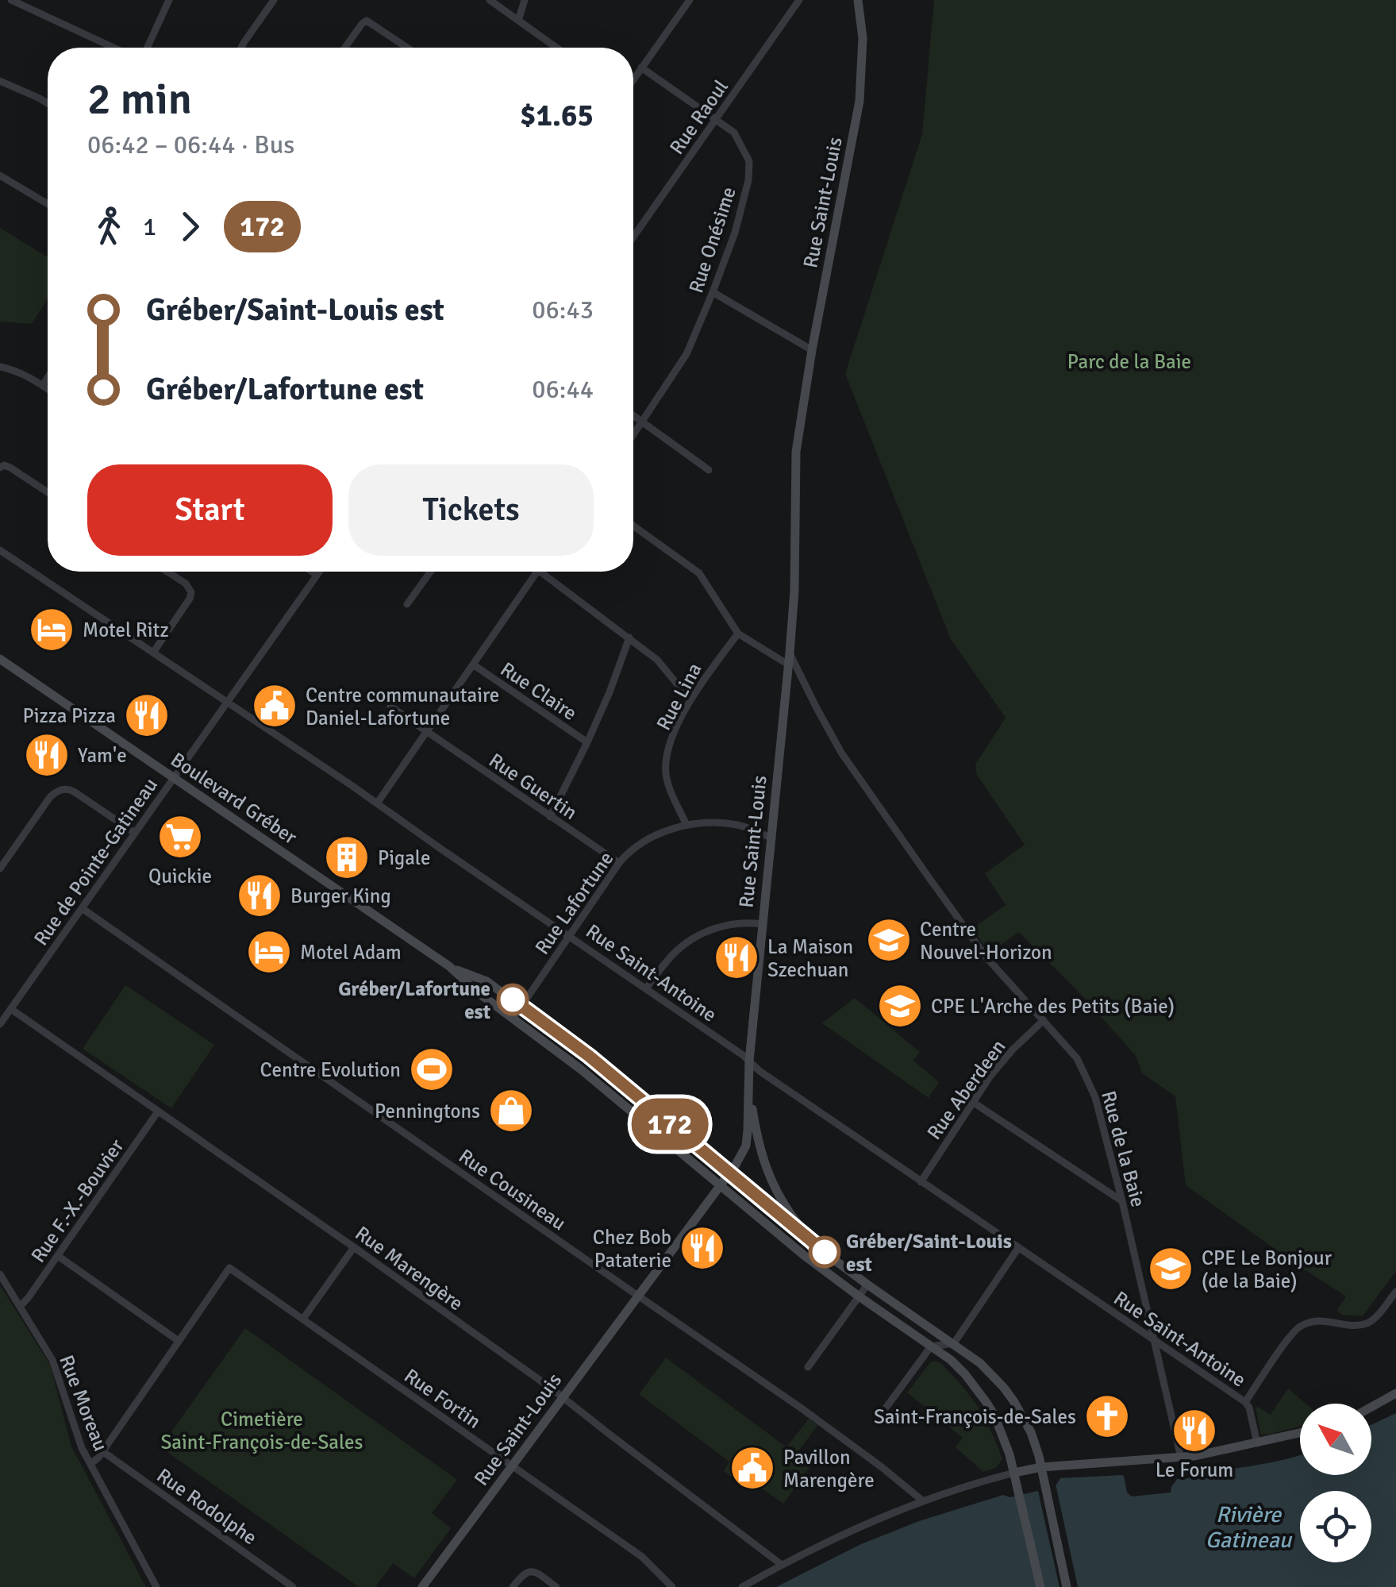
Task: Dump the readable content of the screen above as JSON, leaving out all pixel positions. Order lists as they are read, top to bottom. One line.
{"streets":{"main road":["Rue Saint-Louis","Boulevard Gréber"],"street":["Rue Raoul","Rue Onésime","Rue Claire","Rue Lina","Rue Guertin","Rue de Pointe-Gatineau","Rue Lafortune","Rue Saint-Antoine","Rue Aberdeen","Rue de la Baie","Rue Cousineau","Rue F.-X.-Bouvier","Rue Marengère","Rue Fortin","Rue Moreau","Rue Rodolphe"]},"crossings":[["Rue Raoul","Rue Onésime"],["Rue Saint-Louis","Boulevard Gréber"],["Rue Saint-Louis","Rue Lafortune"],["Rue Saint-Louis","Rue Saint-Antoine"],["Rue Saint-Louis","Rue de la Baie"],["Rue Saint-Louis","Rue Cousineau"],["Rue Saint-Louis","Rue Marengère"],["Rue Saint-Louis","Rue Fortin"],["Rue Lina","Rue Lafortune"],["Rue Guertin","Rue Lafortune"],["Boulevard Gréber","Rue de Pointe-Gatineau"],["Boulevard Gréber","Rue Lafortune"],["Rue de Pointe-Gatineau","Rue Saint-Antoine"],["Rue de Pointe-Gatineau","Rue Cousineau"],["Rue de Pointe-Gatineau","Rue Marengère"],["Rue Lafortune","Rue Saint-Antoine"],["Rue Saint-Antoine","Rue Aberdeen"],["Rue Saint-Antoine","Rue de la Baie"],["Rue Aberdeen","Rue de la Baie"],["Rue F.-X.-Bouvier","Rue Marengère"],["Rue F.-X.-Bouvier","Rue Moreau"]],"water":["Rivière Gatineau"],"parks":["Parc de la Baie","Cimetière Saint-François-de-Sales"],"places":{"hotel":["Motel Ritz","Motel Adam"],"public building":["Centre communautaire Daniel-Lafortune","Pavillon Marengère"],"restaurant":["Pizza Pizza","Yam'e","Burger King","La Maison Szechuan","Chez Bob Pataterie","Le Forum"],"supermarket":["Quickie"],"building":["Pigale"],"school or university":["Centre Nouvel-Horizon","CPE L'Arche des Petits (Baie)","CPE Le Bonjour (de la Baie)"],"other":["Gréber/Lafortune est","Gréber/Saint-Louis est"],"sports":["Centre Evolution"],"shop":["Penningtons"],"church":["Saint-François-de-Sales"]},"lines":["bus line 172"],"north":"top left","page":{"on_map":"172","heading":["2 min","06:42 – 06:44 · Bus","$1.65"],"legs":["1","172"],"list":[{"name":"Gréber/Saint-Louis est","value":"06:43"},{"name":"Gréber/Lafortune est","value":"06:44"}],"buttons":["Start","Tickets"]}}
